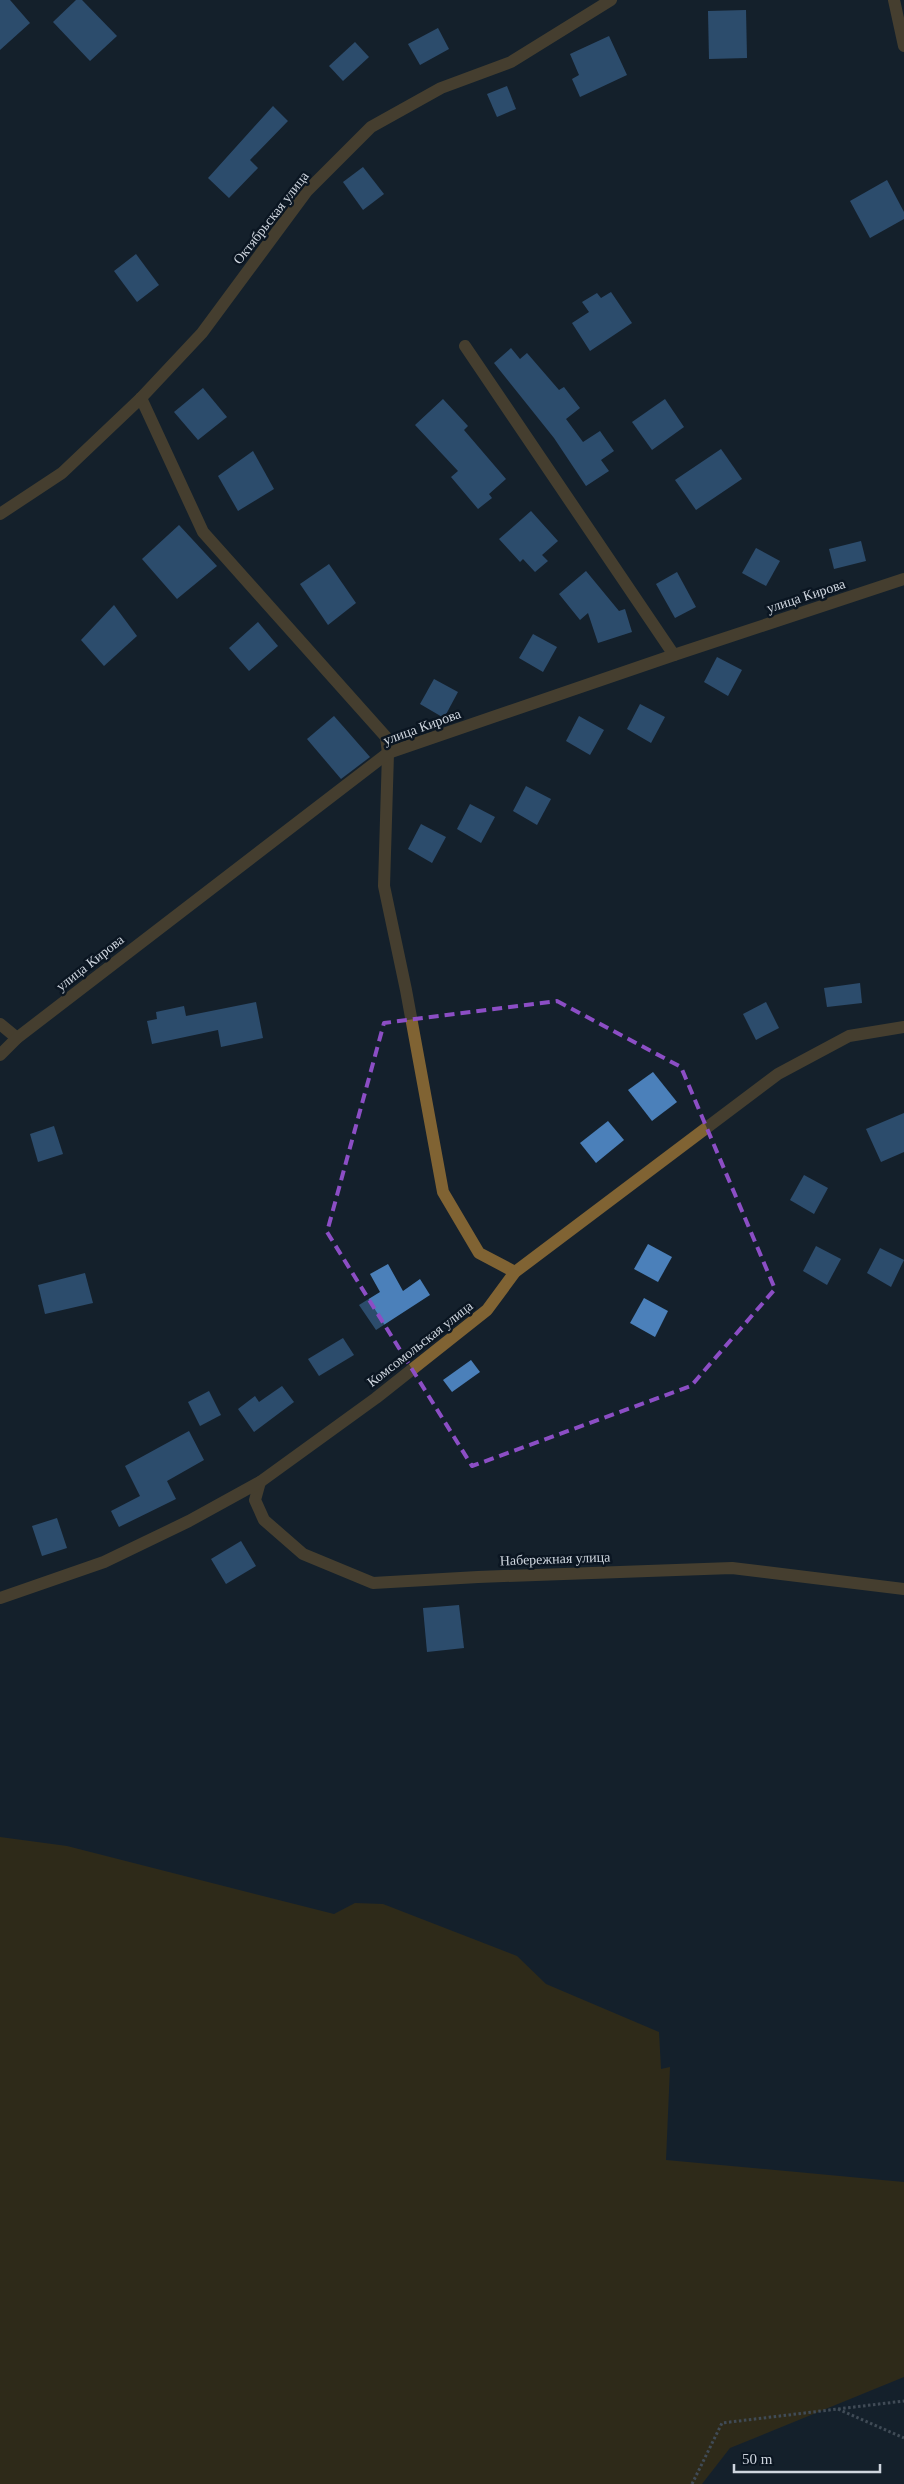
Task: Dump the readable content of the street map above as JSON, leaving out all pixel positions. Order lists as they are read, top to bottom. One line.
{"streets":{"street":["Октябрьская улица","улица Кирова","Комсомольская улица","Набережная улица"]},"crossings":[["Комсомольская улица","Набережная улица"]],"scale_bar":"50 m"}
